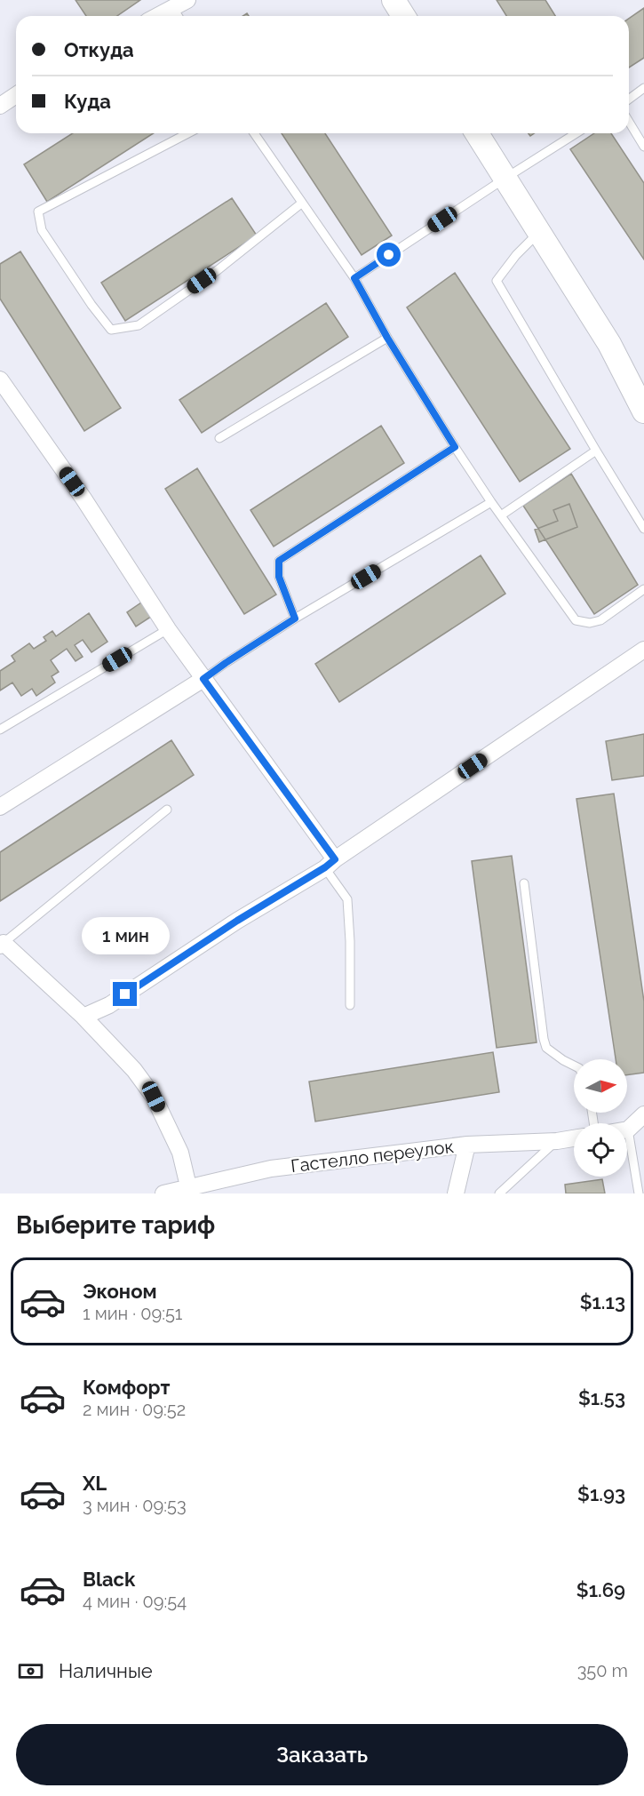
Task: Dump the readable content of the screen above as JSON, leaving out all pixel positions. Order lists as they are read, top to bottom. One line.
{"streets":{"street":["Гастелло переулок"]},"north":"right","page":{"banner":["Откуда","Куда"],"bubble":"1 мин","heading":"Выберите тариф","list":[{"name":"Эконом","note":"1 мин · 09:51","value":"$1.13"},{"name":"Комфорт","note":"2 мин · 09:52","value":"$1.53"},{"name":"XL","note":"3 мин · 09:53","value":"$1.93"},{"name":"Black","note":"4 мин · 09:54","value":"$1.69"}],"pay":["Наличные","350 m"],"buttons":"Заказать"}}
